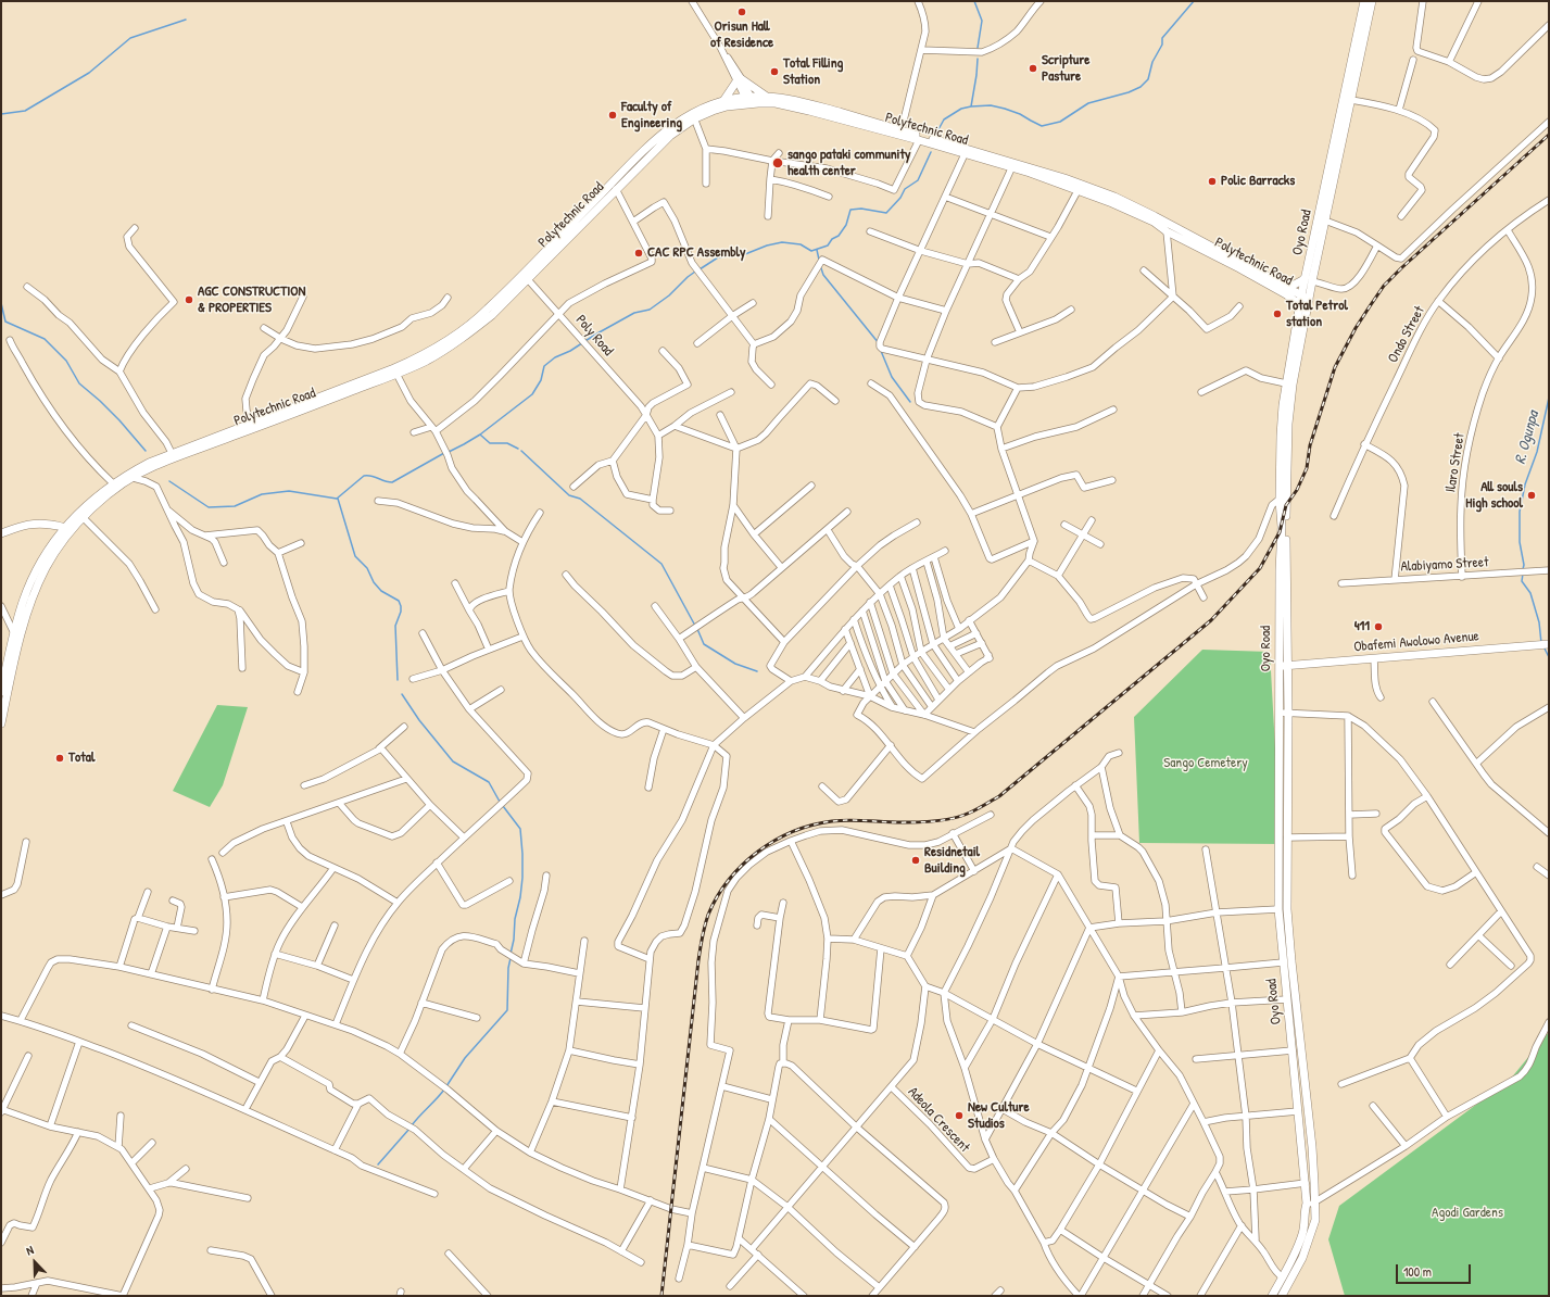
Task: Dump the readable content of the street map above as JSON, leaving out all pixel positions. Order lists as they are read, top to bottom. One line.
{"streets":{"main road":["Polytechnic Road","Oyo Road","Obafemi Awolowo Avenue"],"street":["Ondo Street","Poly Road","Ilaro Street","Alabiyamo Street","Adeola Crescent"]},"crossings":[["Polytechnic Road","Oyo Road"],["Polytechnic Road","Poly Road"],["Oyo Road","Obafemi Awolowo Avenue"],["Ondo Street","Ilaro Street"],["Ilaro Street","Alabiyamo Street"]],"water":["R. Ogunpa"],"parks":["Sango Cemetery","Agodi Gardens"],"places":["Orisun Hall of Residence","Scripture Pasture","Total Filling Station","Faculty of Engineering","sango pataki community health center","Polic Barracks","CAC RPC Assembly","AGC CONSTRUCTION & PROPERTIES","Total Petrol station","All souls High school","411","Total","Residnetail Building","New Culture Studios"],"scale_bar":"100 m","north":"top left"}
